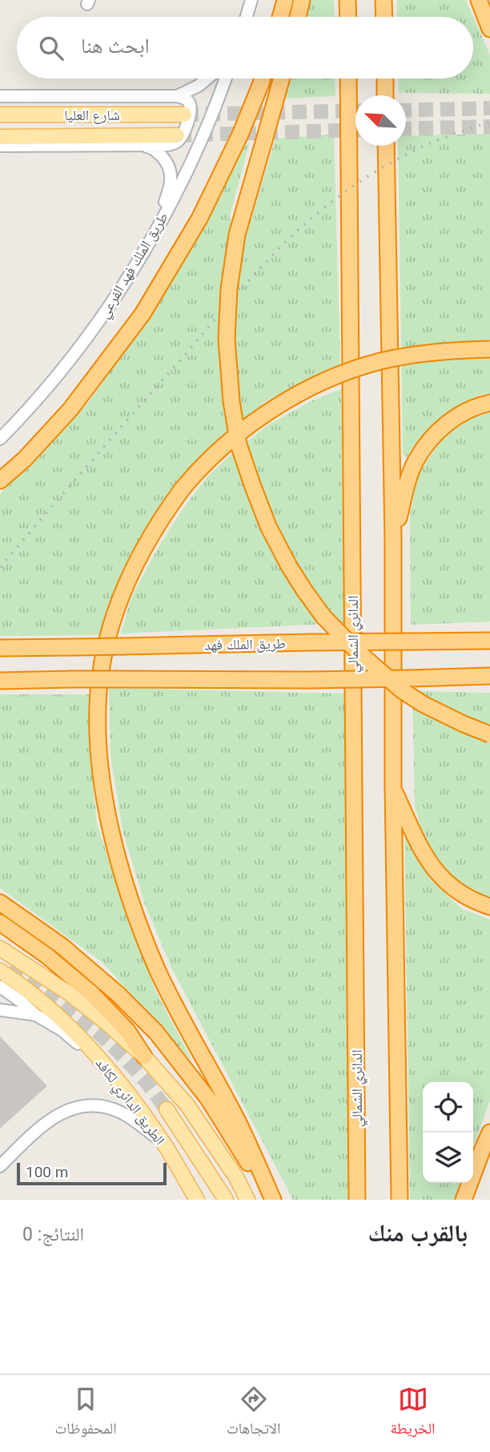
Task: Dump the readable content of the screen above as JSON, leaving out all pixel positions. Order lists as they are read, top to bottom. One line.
{"streets":{"highway":["الدائري الشمالي","طريق الملك فهد"],"main road":["شارع العليا","الطريق الدائري لكافد"],"street":["طريق الملك فهد الفرعي"]},"scale_bar":"100 m","north":"top left","page":{"search":"ابحث هنا","scale":"100 m","heading":["بالقرب منك","النتائج: 0"],"nav":["الخريطة","الاتجاهات","المحفوظات"]}}
